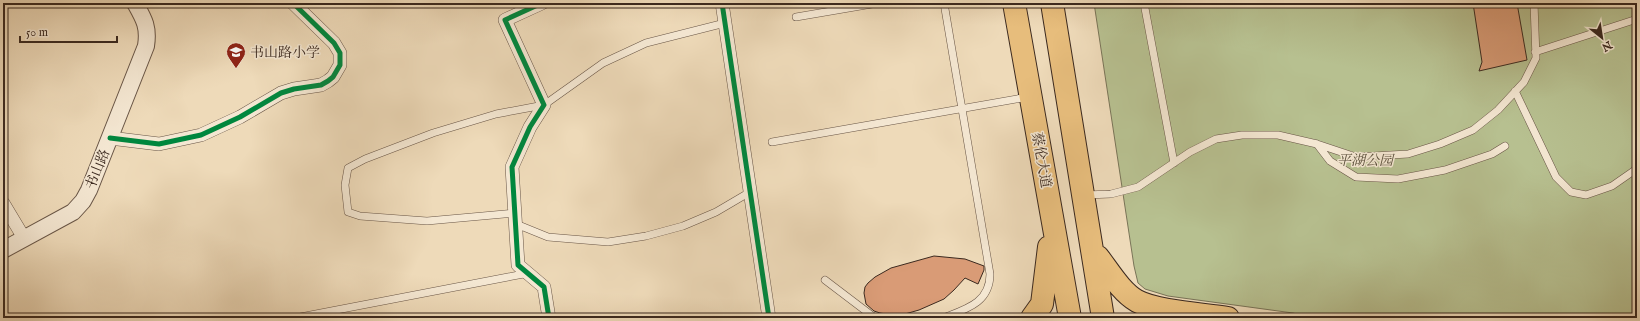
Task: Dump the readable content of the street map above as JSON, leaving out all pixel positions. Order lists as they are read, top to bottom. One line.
{"streets":{"highway":["蔡伦大道"],"street":["书山路"]},"parks":["平湖公园"],"places":{"school or university":["书山路小学"]},"scale_bar":"50 m","north":"bottom right"}
